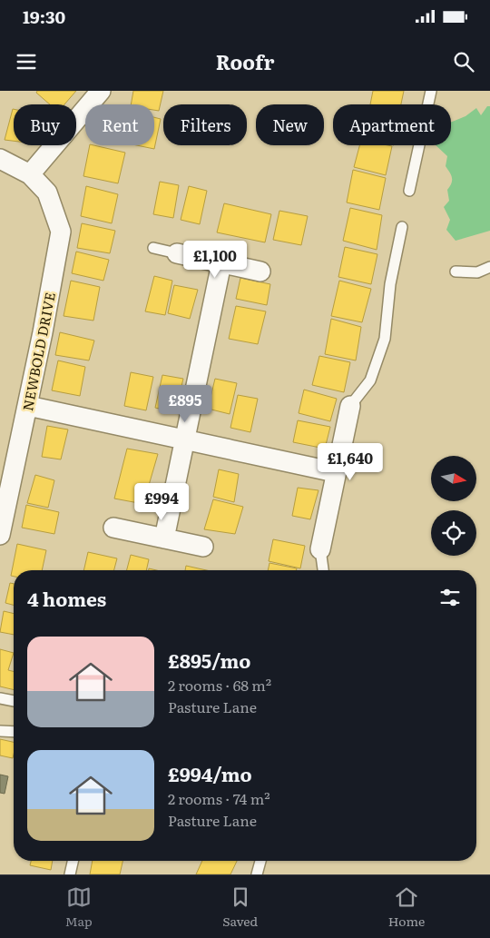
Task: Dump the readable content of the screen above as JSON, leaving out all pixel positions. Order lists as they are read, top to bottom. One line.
{"streets":{"street":["NEWBOLD DRIVE"]},"north":"right","page":{"status":"19:30","header":"Roofr","chip":["Buy","Rent","Filters","New","Apartment"],"price":["£1,100","£895","£1,640","£994"],"heading":"4 homes","list":[{"name":"£895/mo","note":"2 rooms · 68 m² · Pasture Lane"},{"name":"£994/mo","note":"2 rooms · 74 m² · Pasture Lane"}],"tabs":["Map","Saved","Home"]}}
